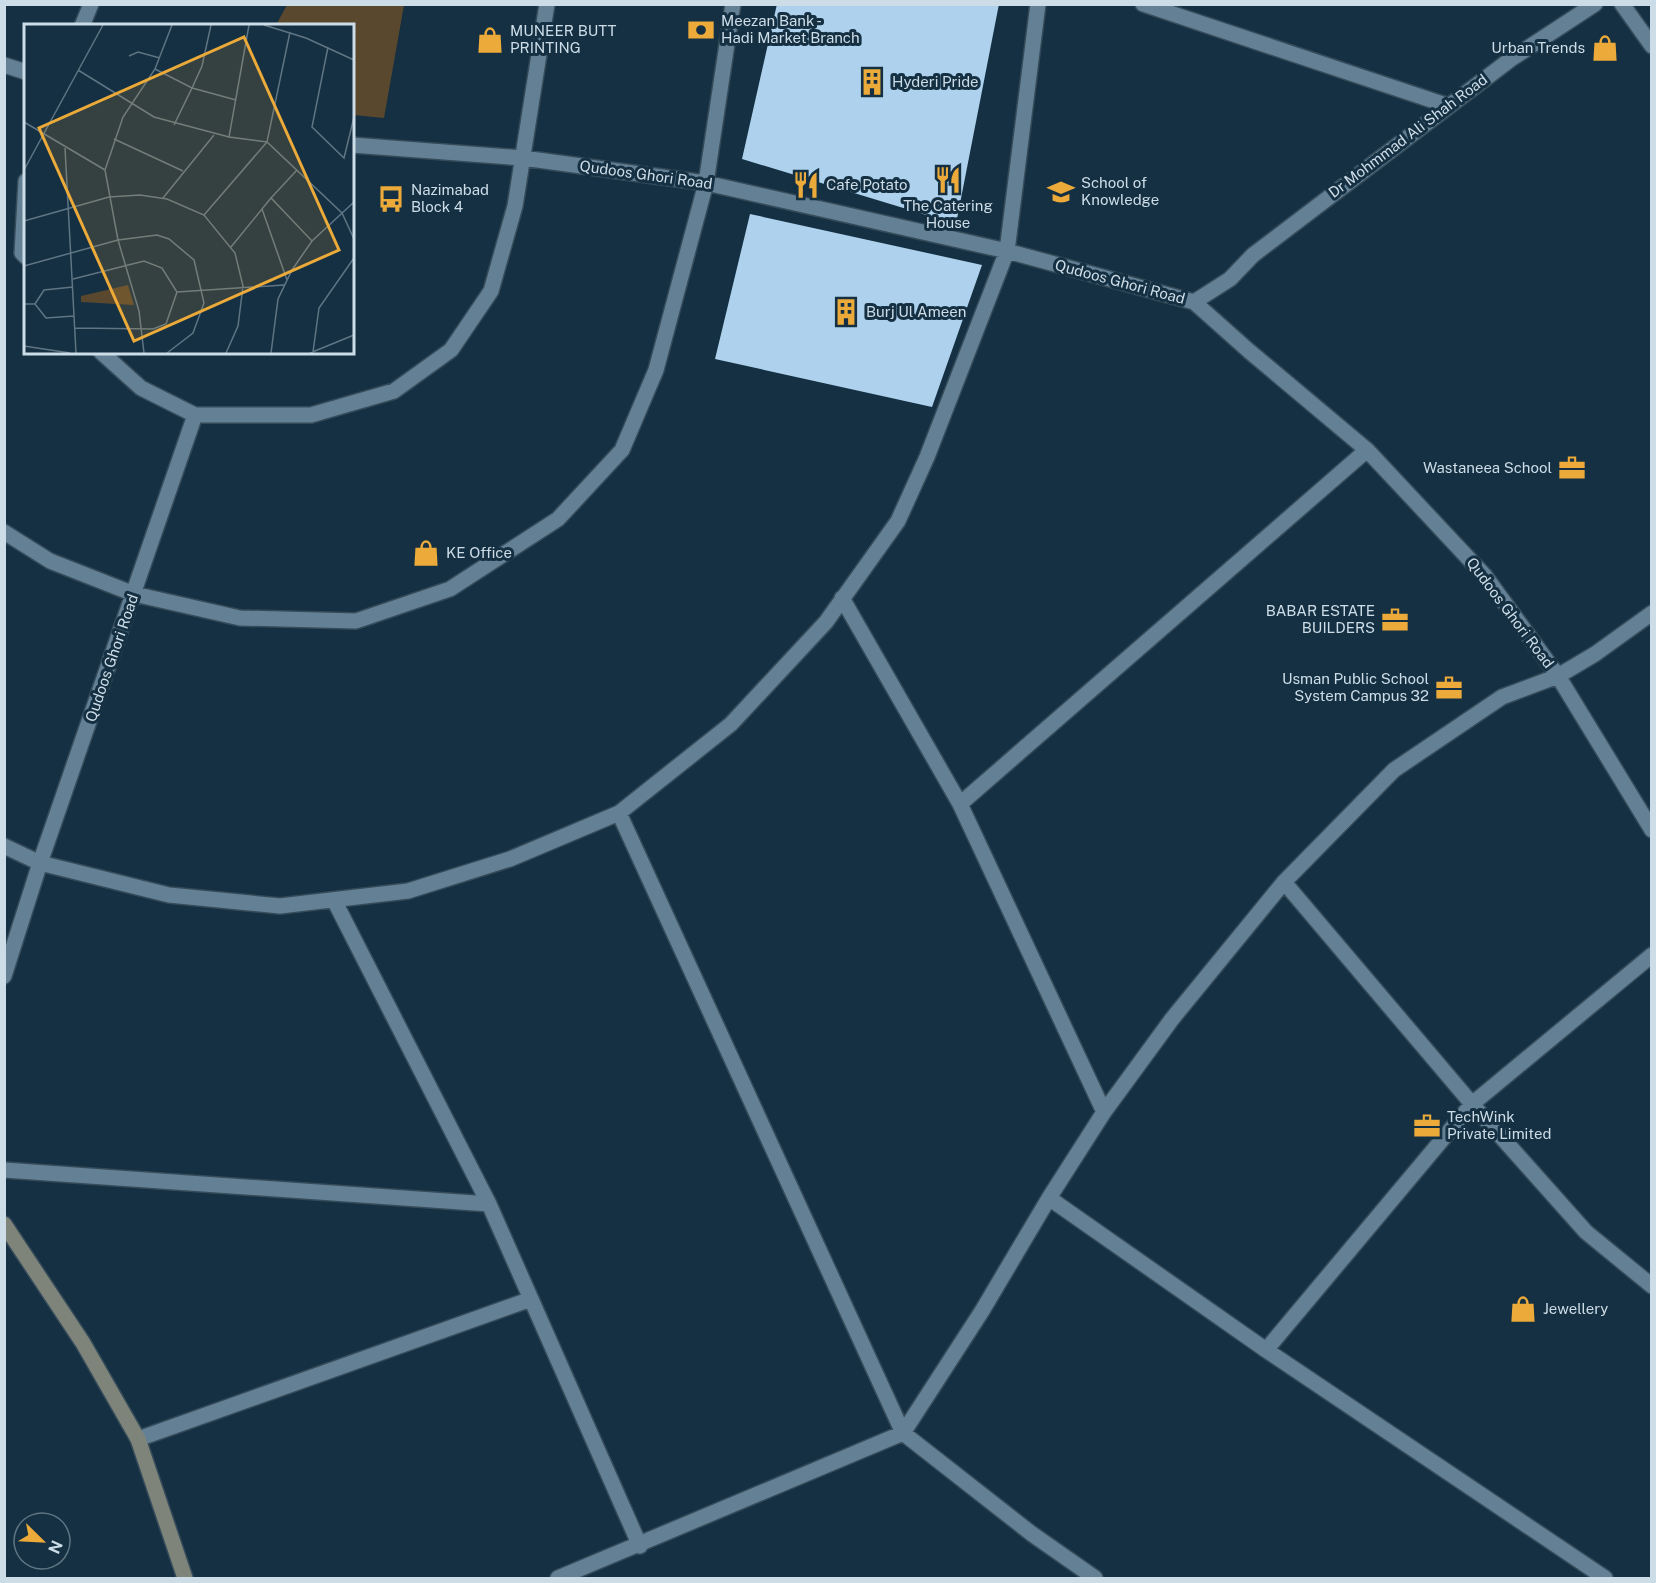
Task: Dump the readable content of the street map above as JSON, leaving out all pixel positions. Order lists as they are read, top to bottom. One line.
{"streets":{"street":["Dr Mohmmad Ali Shah Road","Qudoos Ghori Road"]},"crossings":[["Dr Mohmmad Ali Shah Road","Qudoos Ghori Road"]],"places":{"bank":["Meezan Bank - Hadi Market Branch"],"shop":["MUNEER BUTT PRINTING","Urban Trends","KE Office","Jewellery"],"building":["Hyderi Pride","Burj Ul Ameen"],"restaurant":["The Catering House","Cafe Potato"],"school or university":["School of Knowledge"],"bus stop":["Nazimabad Block 4"],"office":["Wastaneea School","BABAR ESTATE BUILDERS","Usman Public School System Campus 32","TechWink Private Limited"]},"north":"bottom right"}
